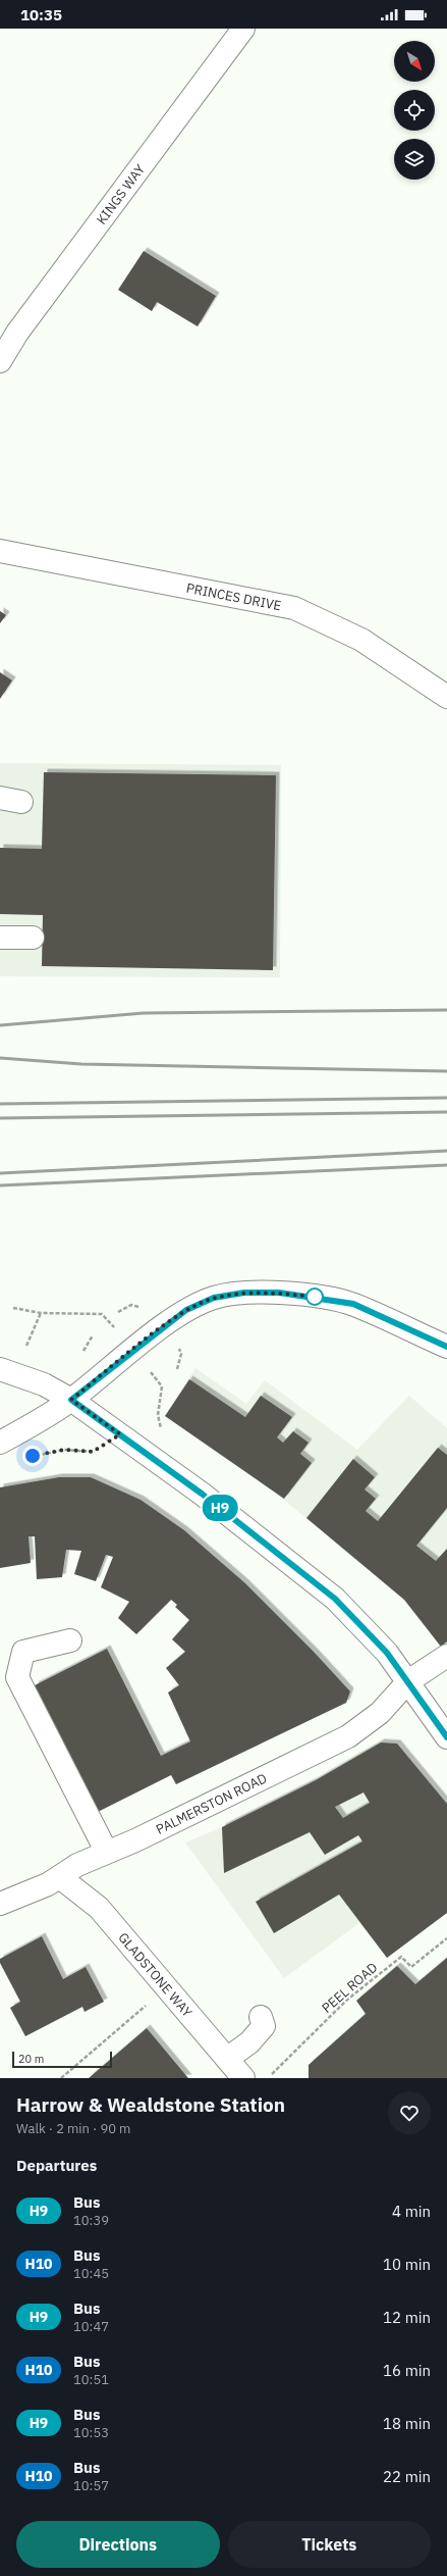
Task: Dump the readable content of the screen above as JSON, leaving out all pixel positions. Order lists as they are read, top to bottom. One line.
{"streets":{"street":["KINGS WAY","PRINCES DRIVE","PALMERSTON ROAD","GLADSTONE WAY"],"path":["PEEL ROAD"]},"crossings":[["PALMERSTON ROAD","GLADSTONE WAY"]],"lines":["bus line H9"],"scale_bar":"20 m","north":"bottom right","page":{"status":"10:35","on_map":"H9","scale":"20 m","heading":[["Harrow & Wealdstone Station","Walk · 2 min · 90 m"],"Departures"],"list":[{"mark":"H9","name":"Bus","note":"10:39","value":"4 min"},{"mark":"H10","name":"Bus","note":"10:45","value":"10 min"},{"mark":"H9","name":"Bus","note":"10:47","value":"12 min"},{"mark":"H10","name":"Bus","note":"10:51","value":"16 min"},{"mark":"H9","name":"Bus","note":"10:53","value":"18 min"},{"mark":"H10","name":"Bus","note":"10:57","value":"22 min"}],"buttons":["Directions","Tickets"]}}
